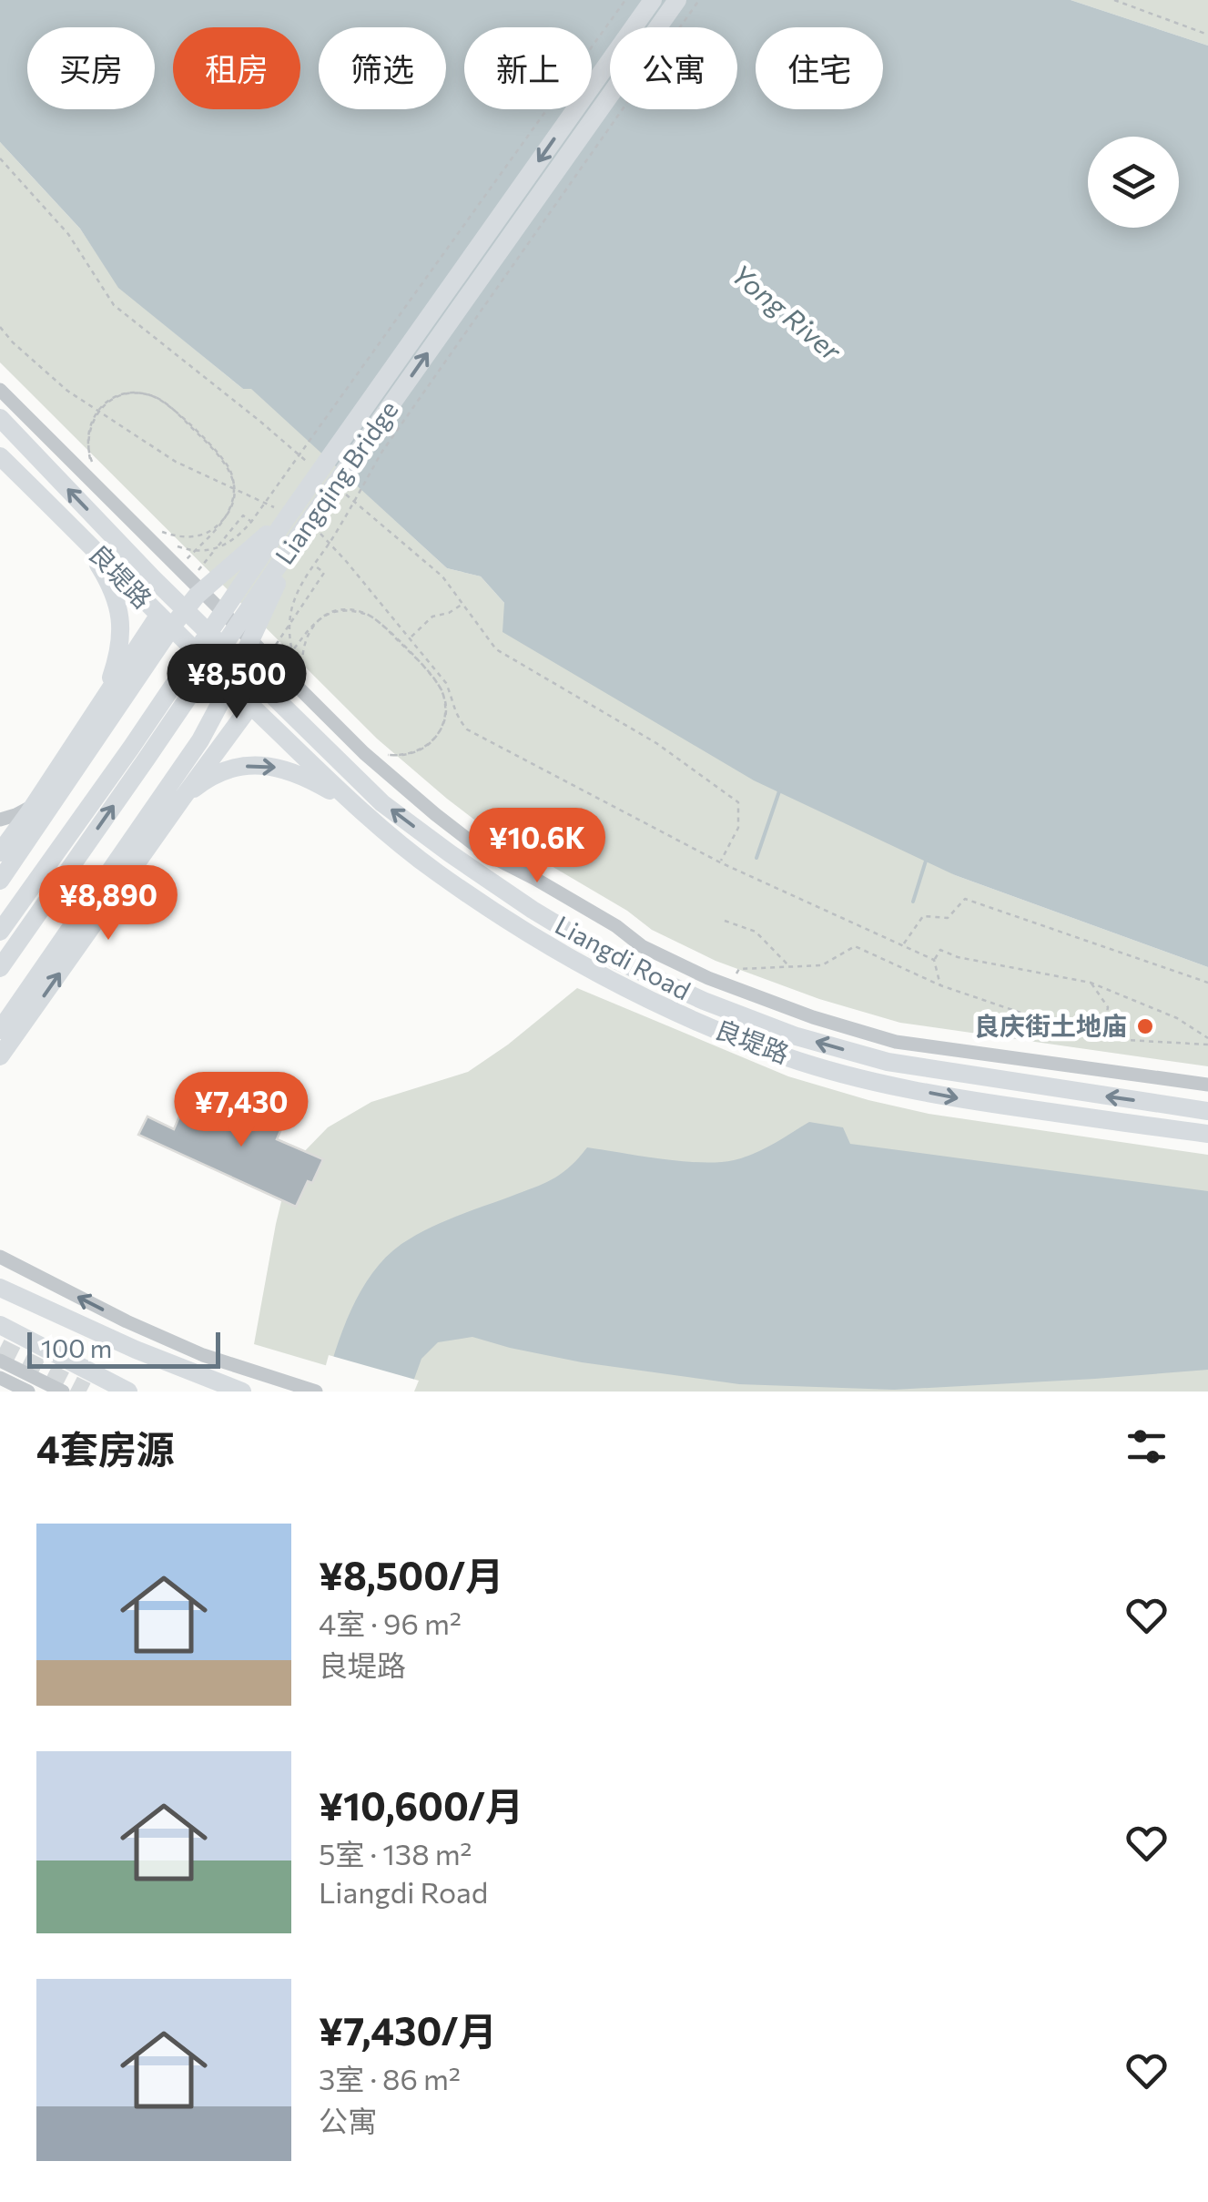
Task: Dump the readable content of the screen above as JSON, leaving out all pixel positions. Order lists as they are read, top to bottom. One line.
{"streets":{"main road":["Liangqing Bridge","良堤路","Liangdi Road"]},"one_way":["良堤路","Liangdi Road"],"water":["Yong River"],"places":["良庆街土地庙"],"scale_bar":"100 m","page":{"chip":["买房","租房","筛选","新上","公寓","住宅"],"price":["¥8,500","¥10.6K","¥8,890","¥7,430"],"scale":"100 m","heading":"4套房源","list":[{"name":"¥8,500/月","note":"4室 · 96 m² · 良堤路"},{"name":"¥10,600/月","note":"5室 · 138 m² · Liangdi Road"},{"name":"¥7,430/月","note":"3室 · 86 m² · 公寓"}]}}
